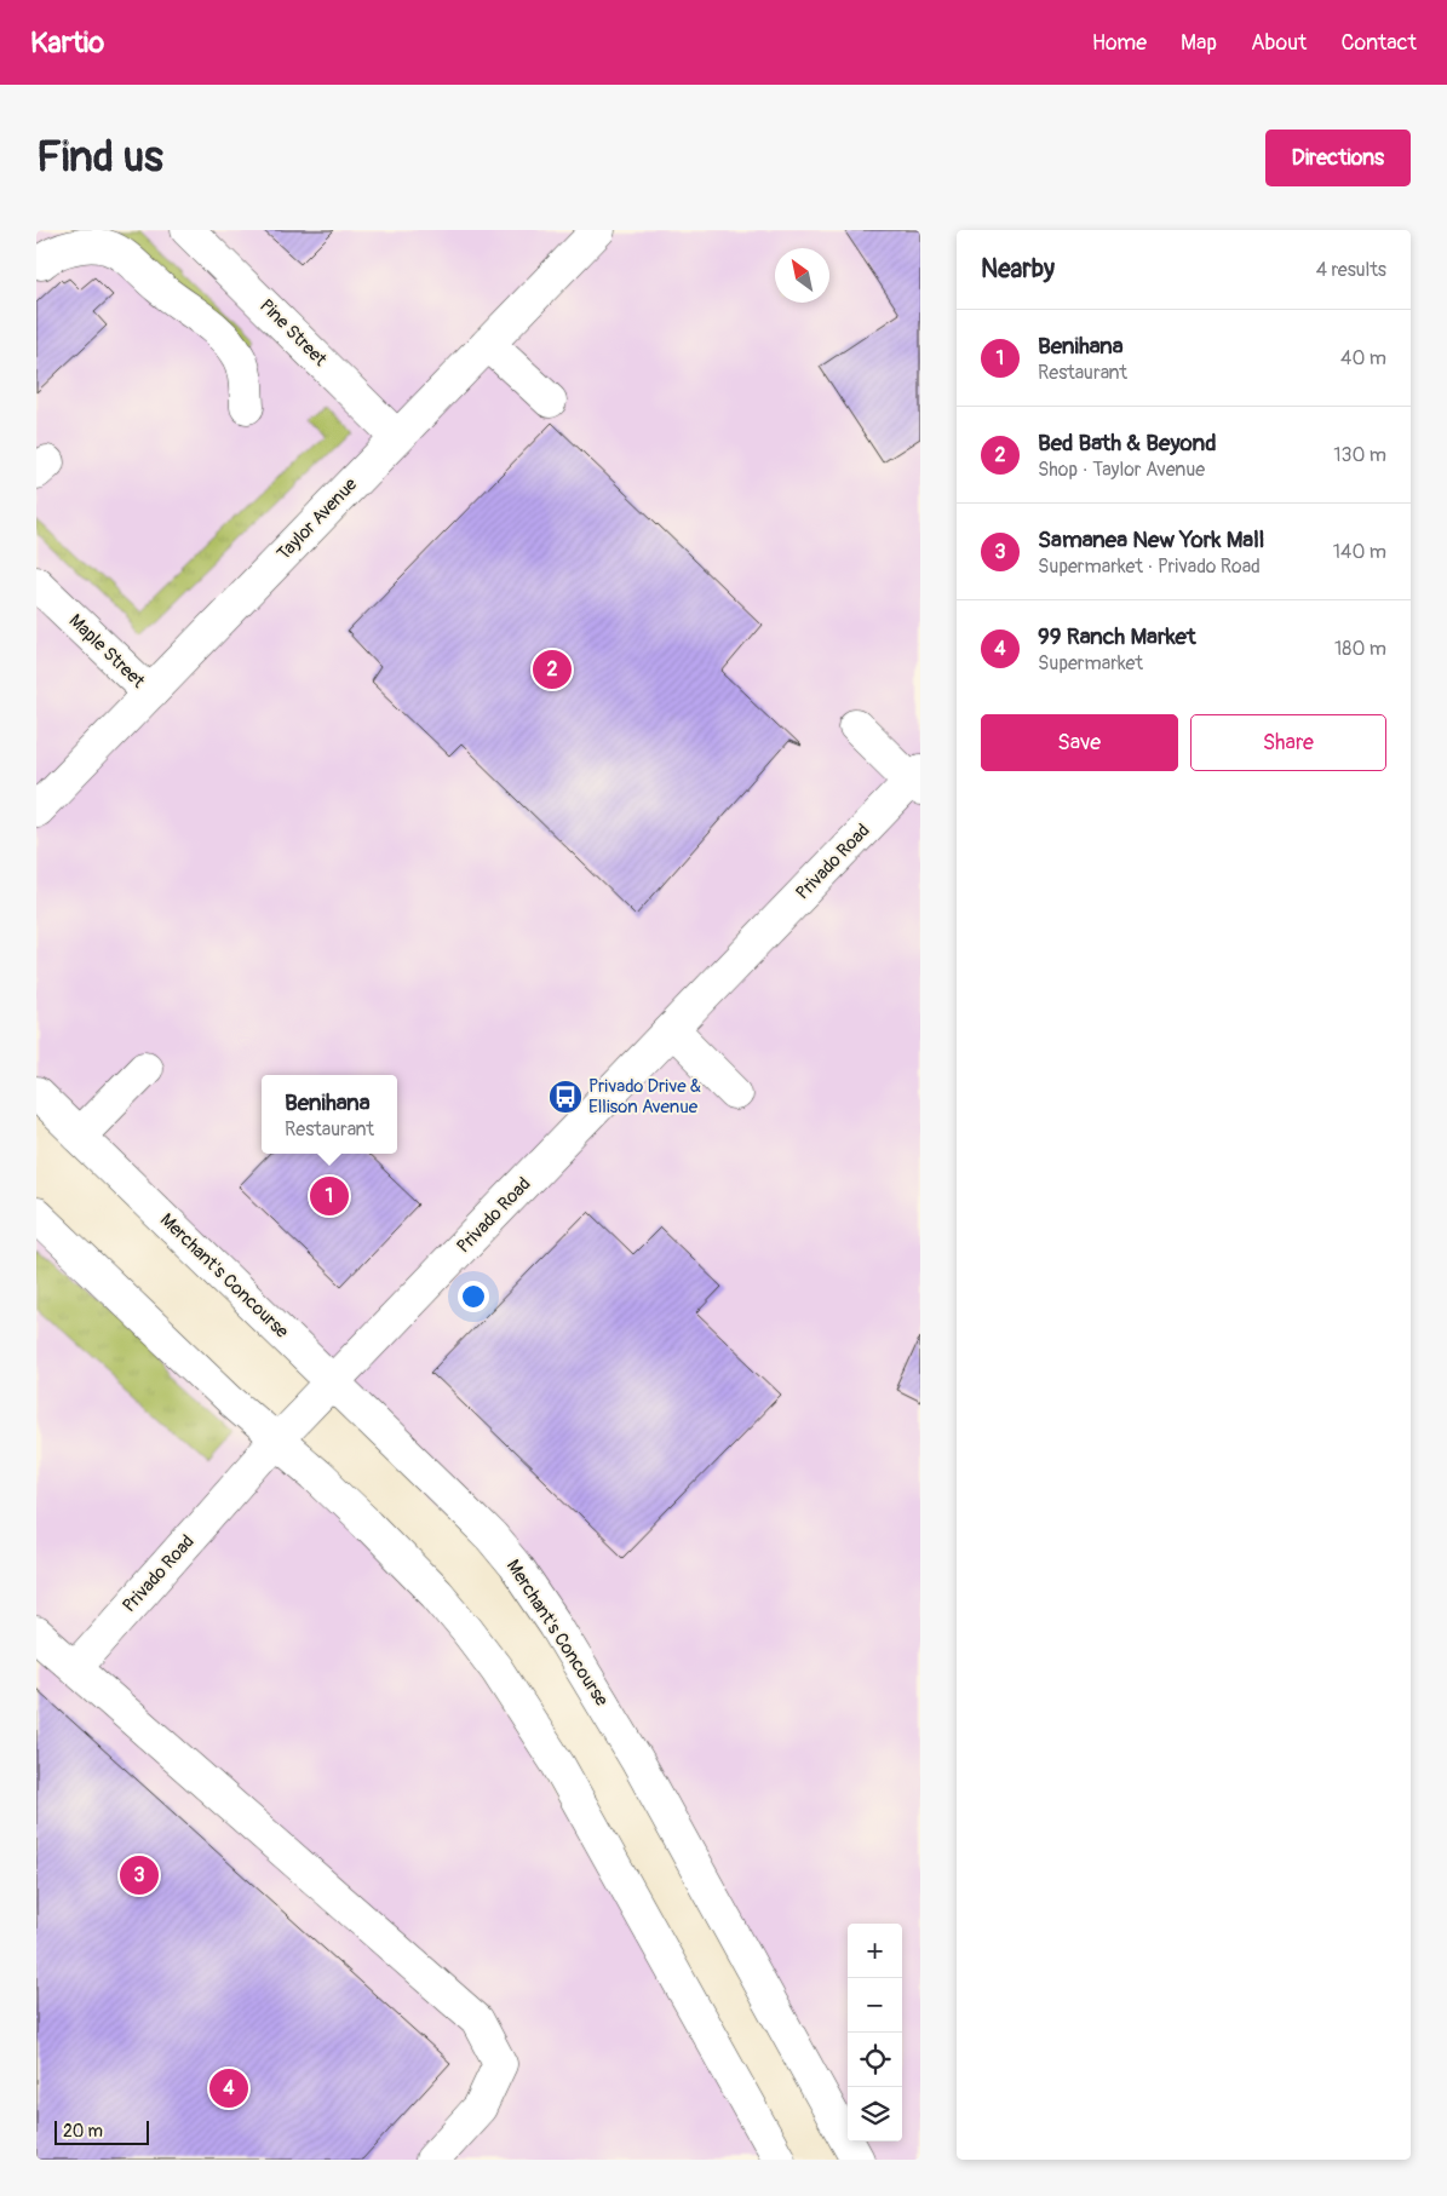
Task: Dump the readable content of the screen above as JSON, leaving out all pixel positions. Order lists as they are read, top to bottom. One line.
{"streets":{"street":["Pine Street","Taylor Avenue","Maple Street","Privado Road","Merchant's Concourse"]},"crossings":[["Pine Street","Taylor Avenue"],["Taylor Avenue","Maple Street"],["Privado Road","Merchant's Concourse"]],"places":{"bus stop":["Privado Drive & Ellison Avenue"]},"scale_bar":"20 m","north":"top left","page":{"header":"Kartio","nav":["Home","Map","About","Contact"],"buttons":["Directions",["Save","Share"]],"title":"Find us","heading":["Nearby","4 results"],"list":[{"mark":"1","name":"Benihana","note":"Restaurant","value":"40 m"},{"mark":"2","name":"Bed Bath & Beyond","note":"Shop · Taylor Avenue","value":"130 m"},{"mark":"3","name":"Samanea New York Mall","note":"Supermarket · Privado Road","value":"140 m"},{"mark":"4","name":"99 Ranch Market","note":"Supermarket","value":"180 m"}],"pins":["2","1","3","4"],"popup":["Benihana","Restaurant"],"map_buttons":["+","−"],"scale":"20 m"}}
